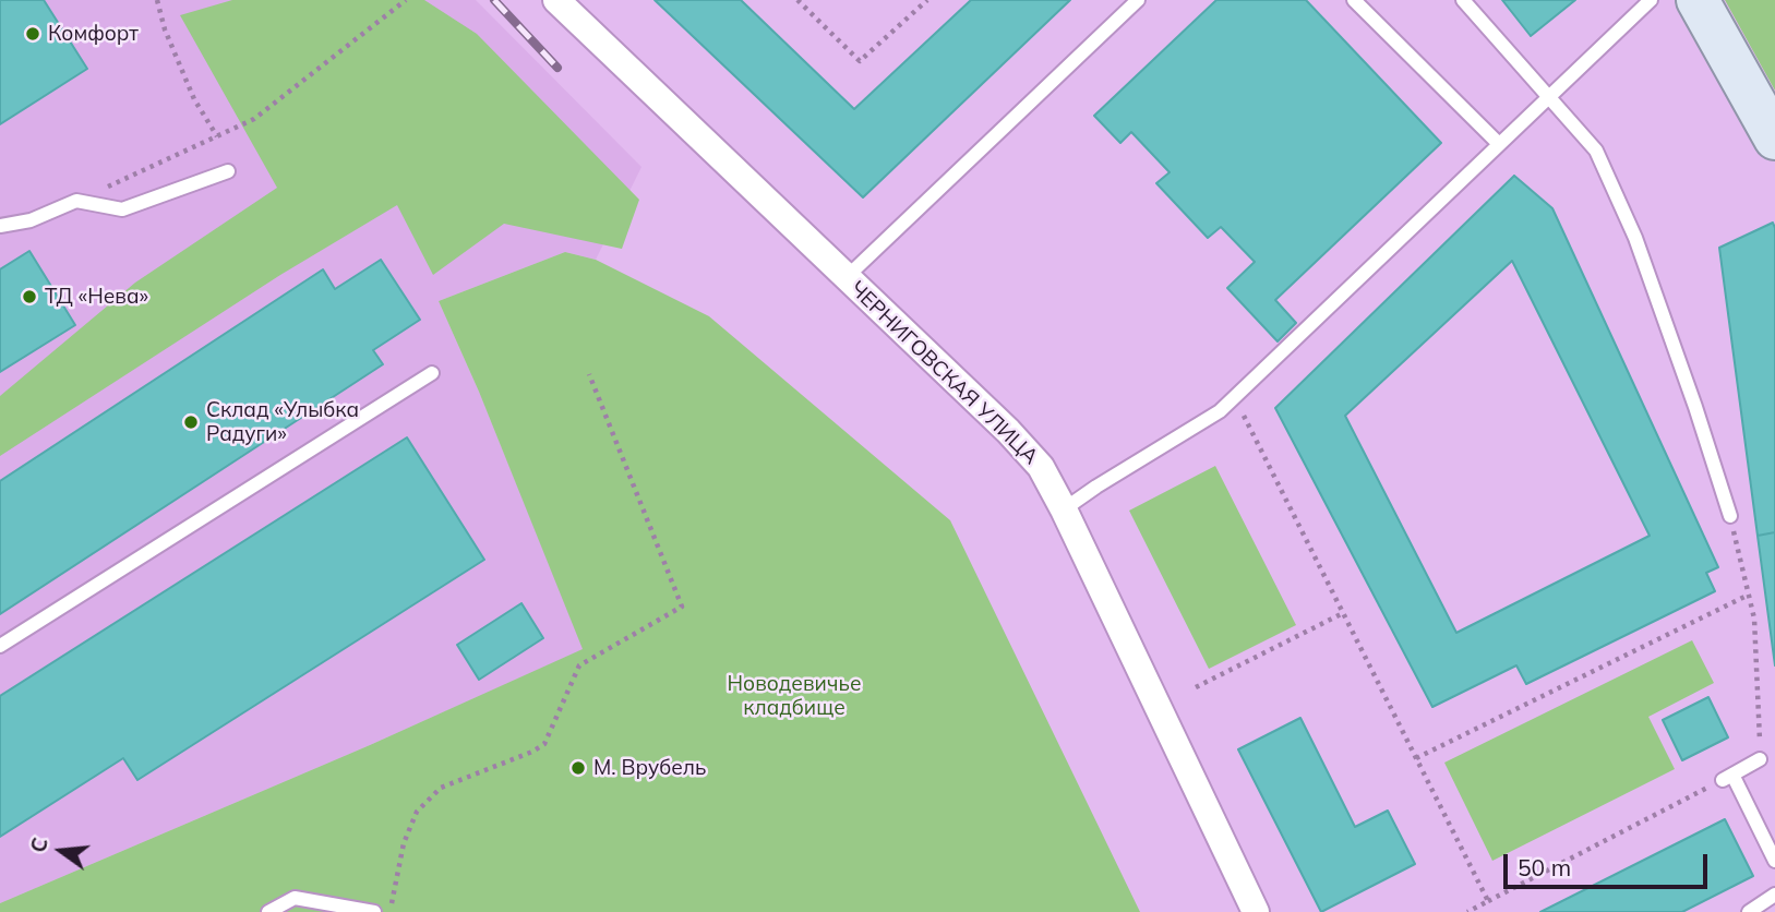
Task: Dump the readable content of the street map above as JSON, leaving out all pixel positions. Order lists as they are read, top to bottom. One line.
{"streets":{"street":["ЧЕРНИГОВСКАЯ УЛИЦА"]},"parks":["Новодевичье кладбище"],"places":["Комфорт","ТД «Нева»","Склад «Улыбка Радуги»","М. Врубель"],"scale_bar":"50 m","north":"left"}
